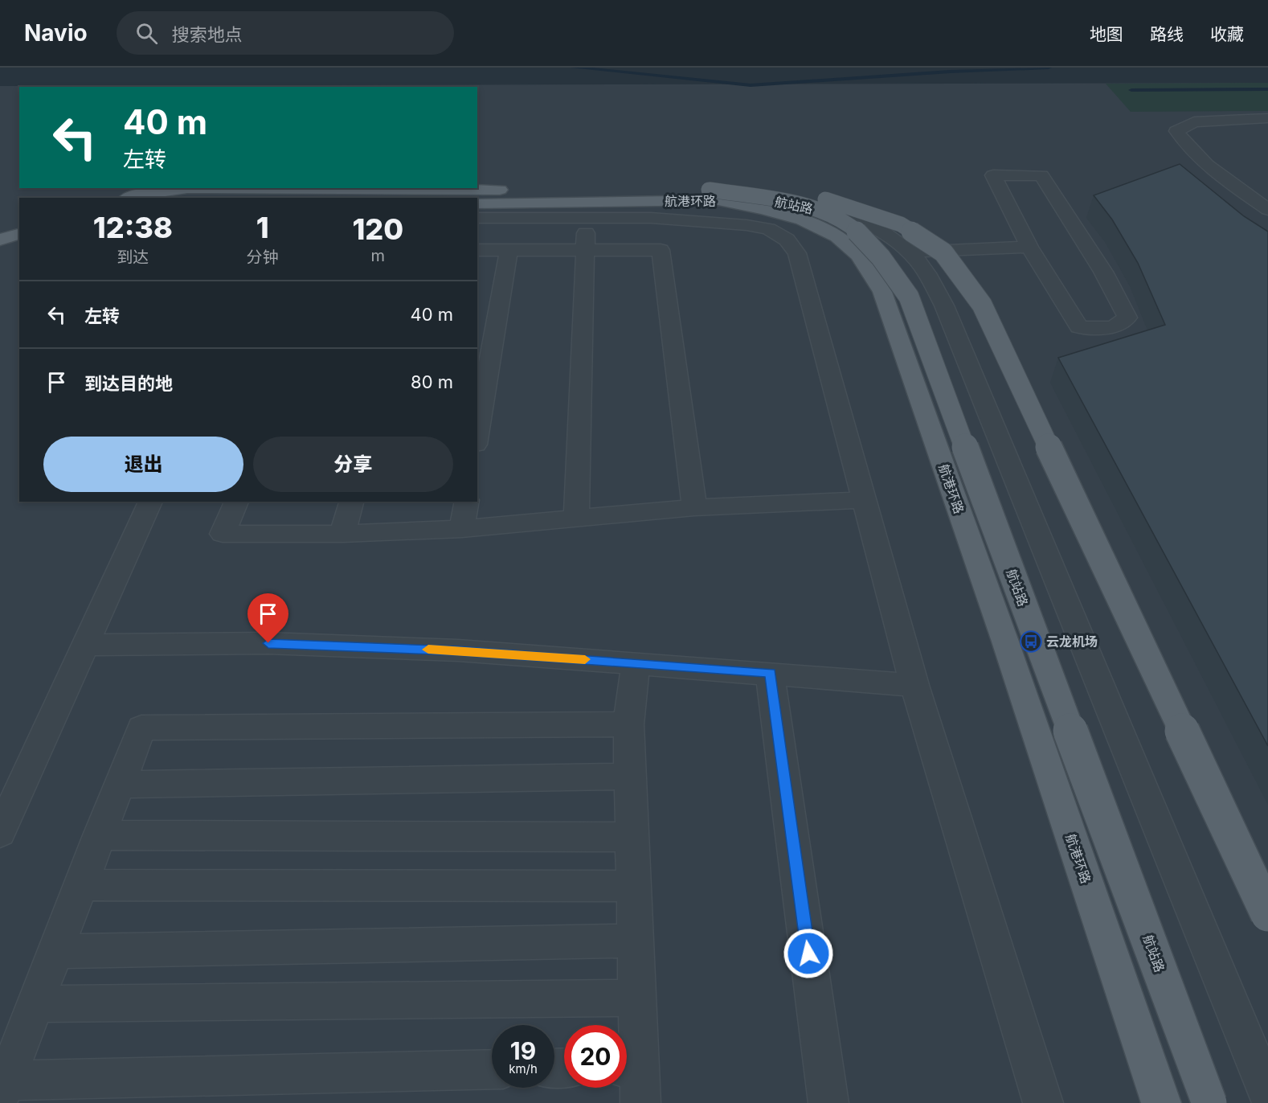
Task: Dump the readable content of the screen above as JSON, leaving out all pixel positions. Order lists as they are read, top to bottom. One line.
{"streets":{"main road":["航港环路","航站路"]},"crossings":[["航港环路","航站路"]],"places":{"bus stop":["云龙机场"]},"page":{"header":"Navio","search":"搜索地点","nav":["地图","路线","收藏"],"turn":["40 m","左转"],"eta":["12:38","到达","1","分钟","120","m"],"list":[{"name":"左转","value":"40 m"},{"name":"到达目的地","value":"80 m"}],"buttons":["退出","分享"],"speed":"19 km/h","limit":"20"}}
